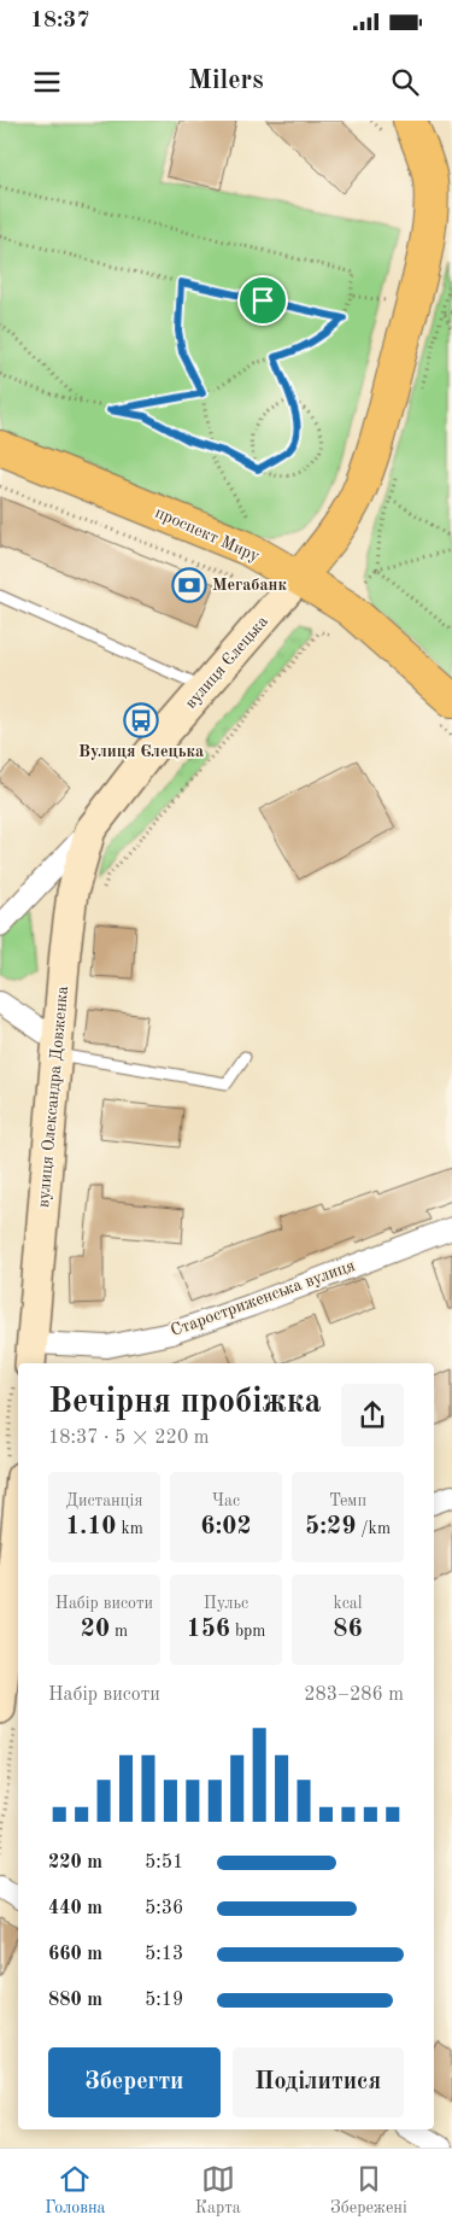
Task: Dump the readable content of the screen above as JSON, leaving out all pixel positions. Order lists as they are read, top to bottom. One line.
{"streets":{"main road":["проспект Миру","вулиця Єлецька","вулиця Олександра Довженка"],"street":["Старостриженська вулиця"]},"crossings":[["проспект Миру","вулиця Єлецька"],["вулиця Єлецька","вулиця Олександра Довженка"],["вулиця Олександра Довженка","Старостриженська вулиця"]],"places":{"bank":["Мегабанк"],"bus stop":["Вулиця Єлецька"]},"page":{"status":"18:37","header":"Milers","heading":["Вечірня пробіжка","18:37 · 5 × 220 m"],"stats":[["Дистанція","1.10 km"],["Час","6:02"],["Темп","5:29 /km"],["Набір висоти","20 m"],["Пульс","156 bpm"],["kcal","86"]],"chart":["Набір висоти","283–286 m"],"list":[{"name":"220 m","note":"5:51"},{"name":"440 m","note":"5:36"},{"name":"660 m","note":"5:13"},{"name":"880 m","note":"5:19"}],"buttons":["Зберегти","Поділитися"],"tabs":["Головна","Карта","Збережені"]}}
